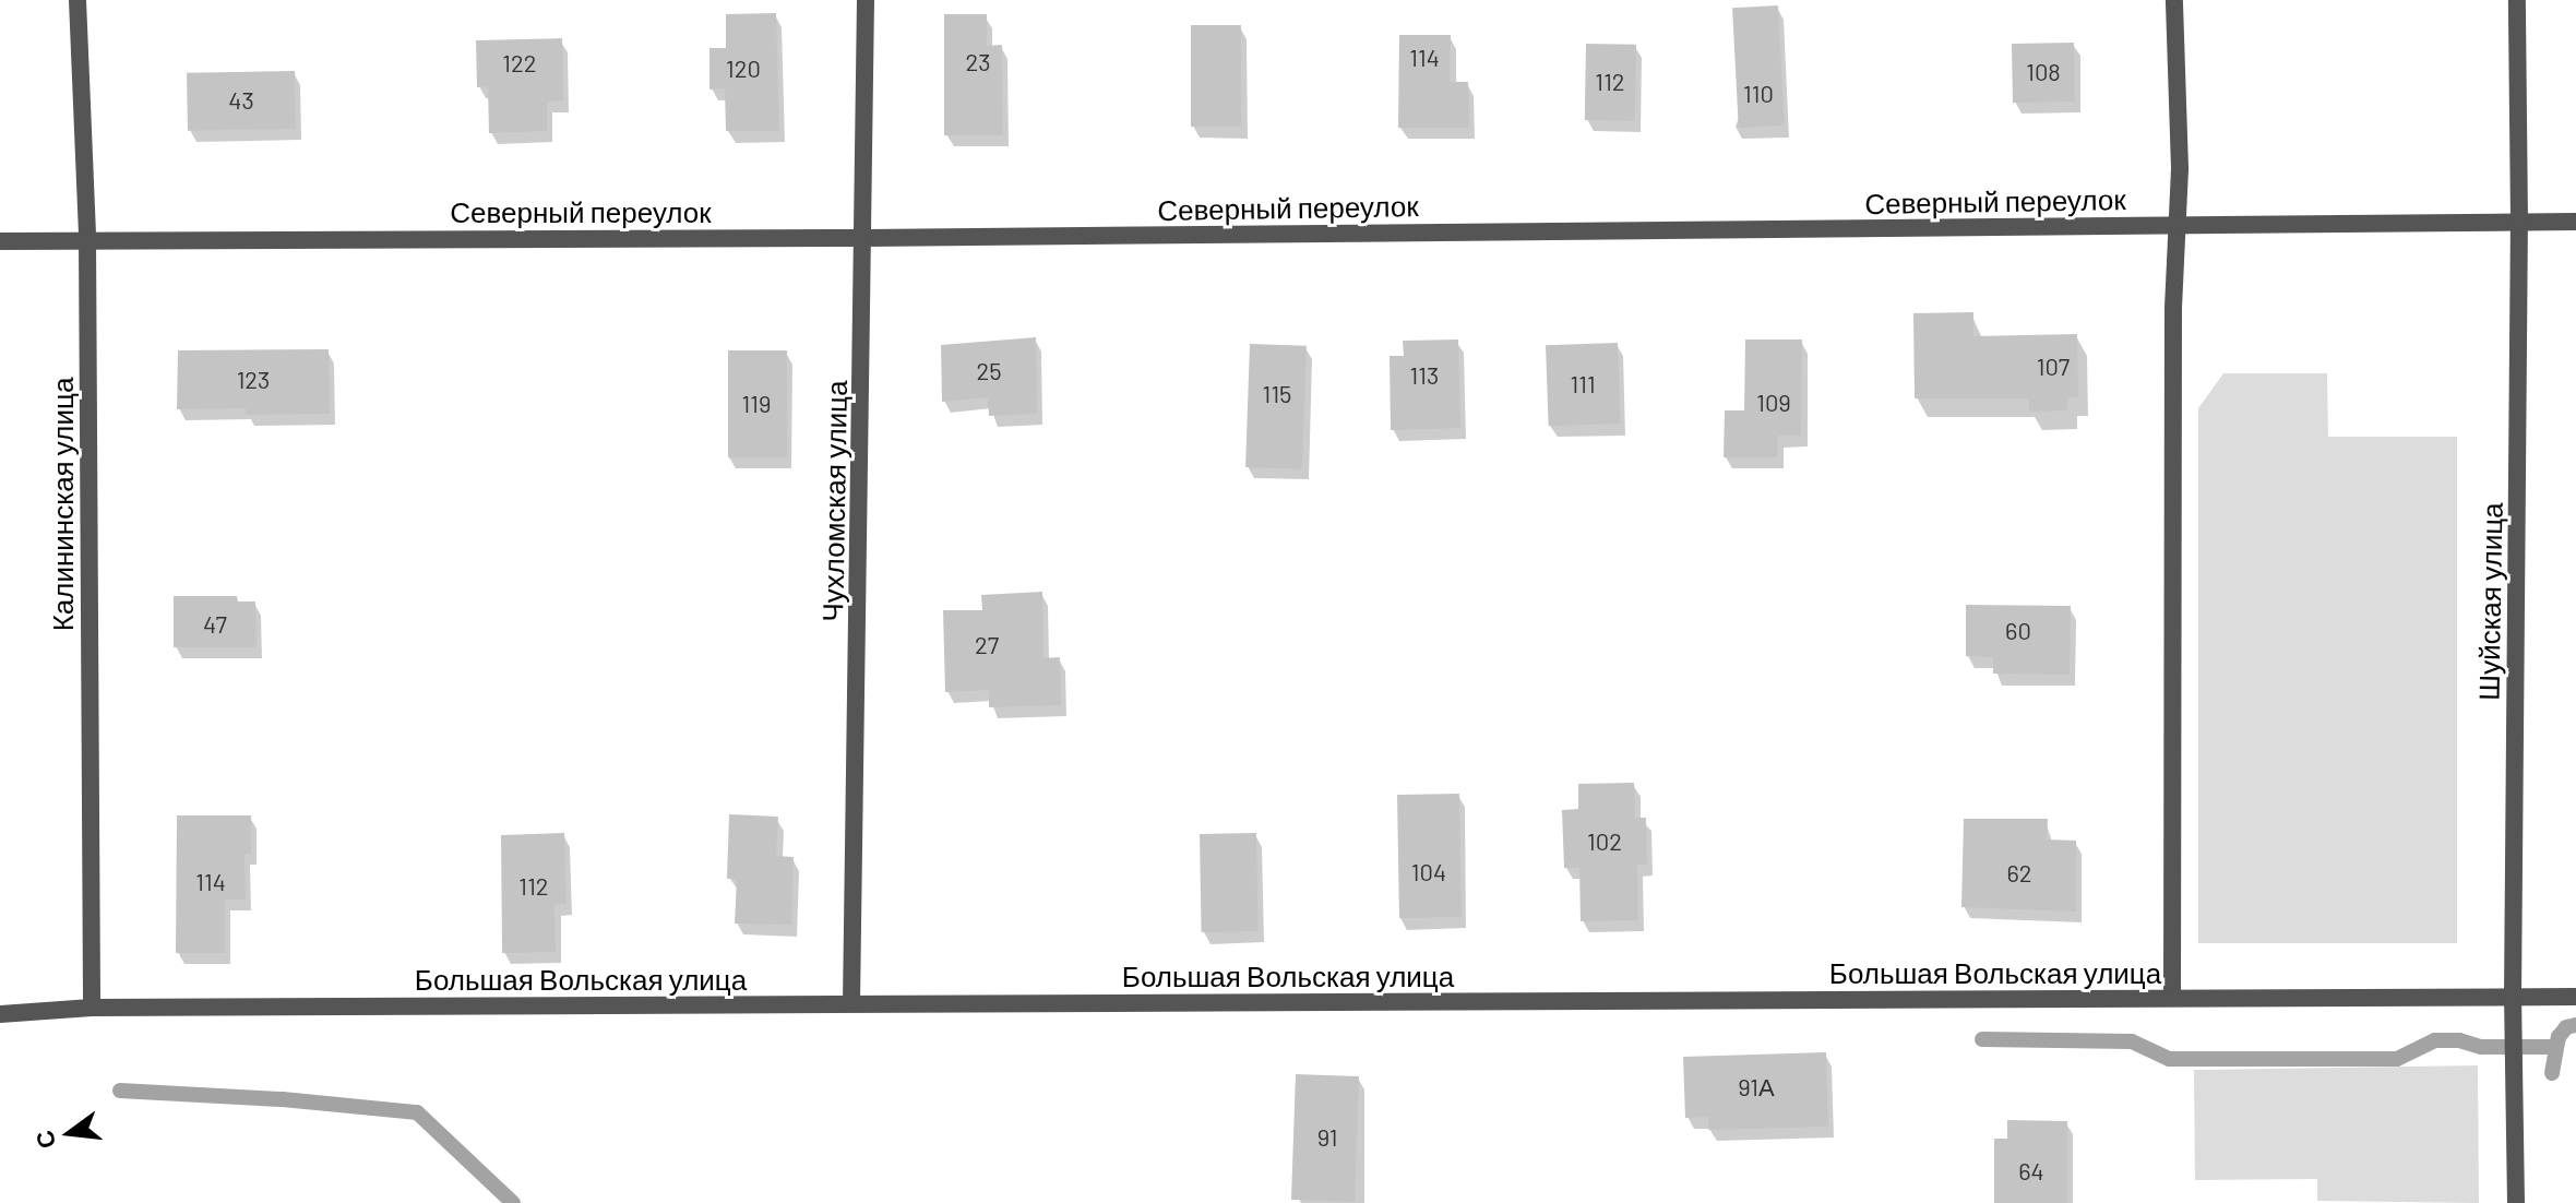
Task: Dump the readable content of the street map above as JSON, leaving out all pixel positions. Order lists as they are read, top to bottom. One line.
{"streets":{"street":["Северный переулок","Чухломская улица","Калининская улица","Шуйская улица","Большая Вольская улица"]},"crossings":[["Северный переулок","Чухломская улица"],["Северный переулок","Калининская улица"],["Северный переулок","Шуйская улица"],["Чухломская улица","Большая Вольская улица"],["Калининская улица","Большая Вольская улица"],["Шуйская улица","Большая Вольская улица"]],"house_numbers":["114","23","122","120","108","112","110","43","107","25","113","123","111","115","109","119","47","60","27","102","104","62","114","112","91А","91","64"],"north":"left"}
